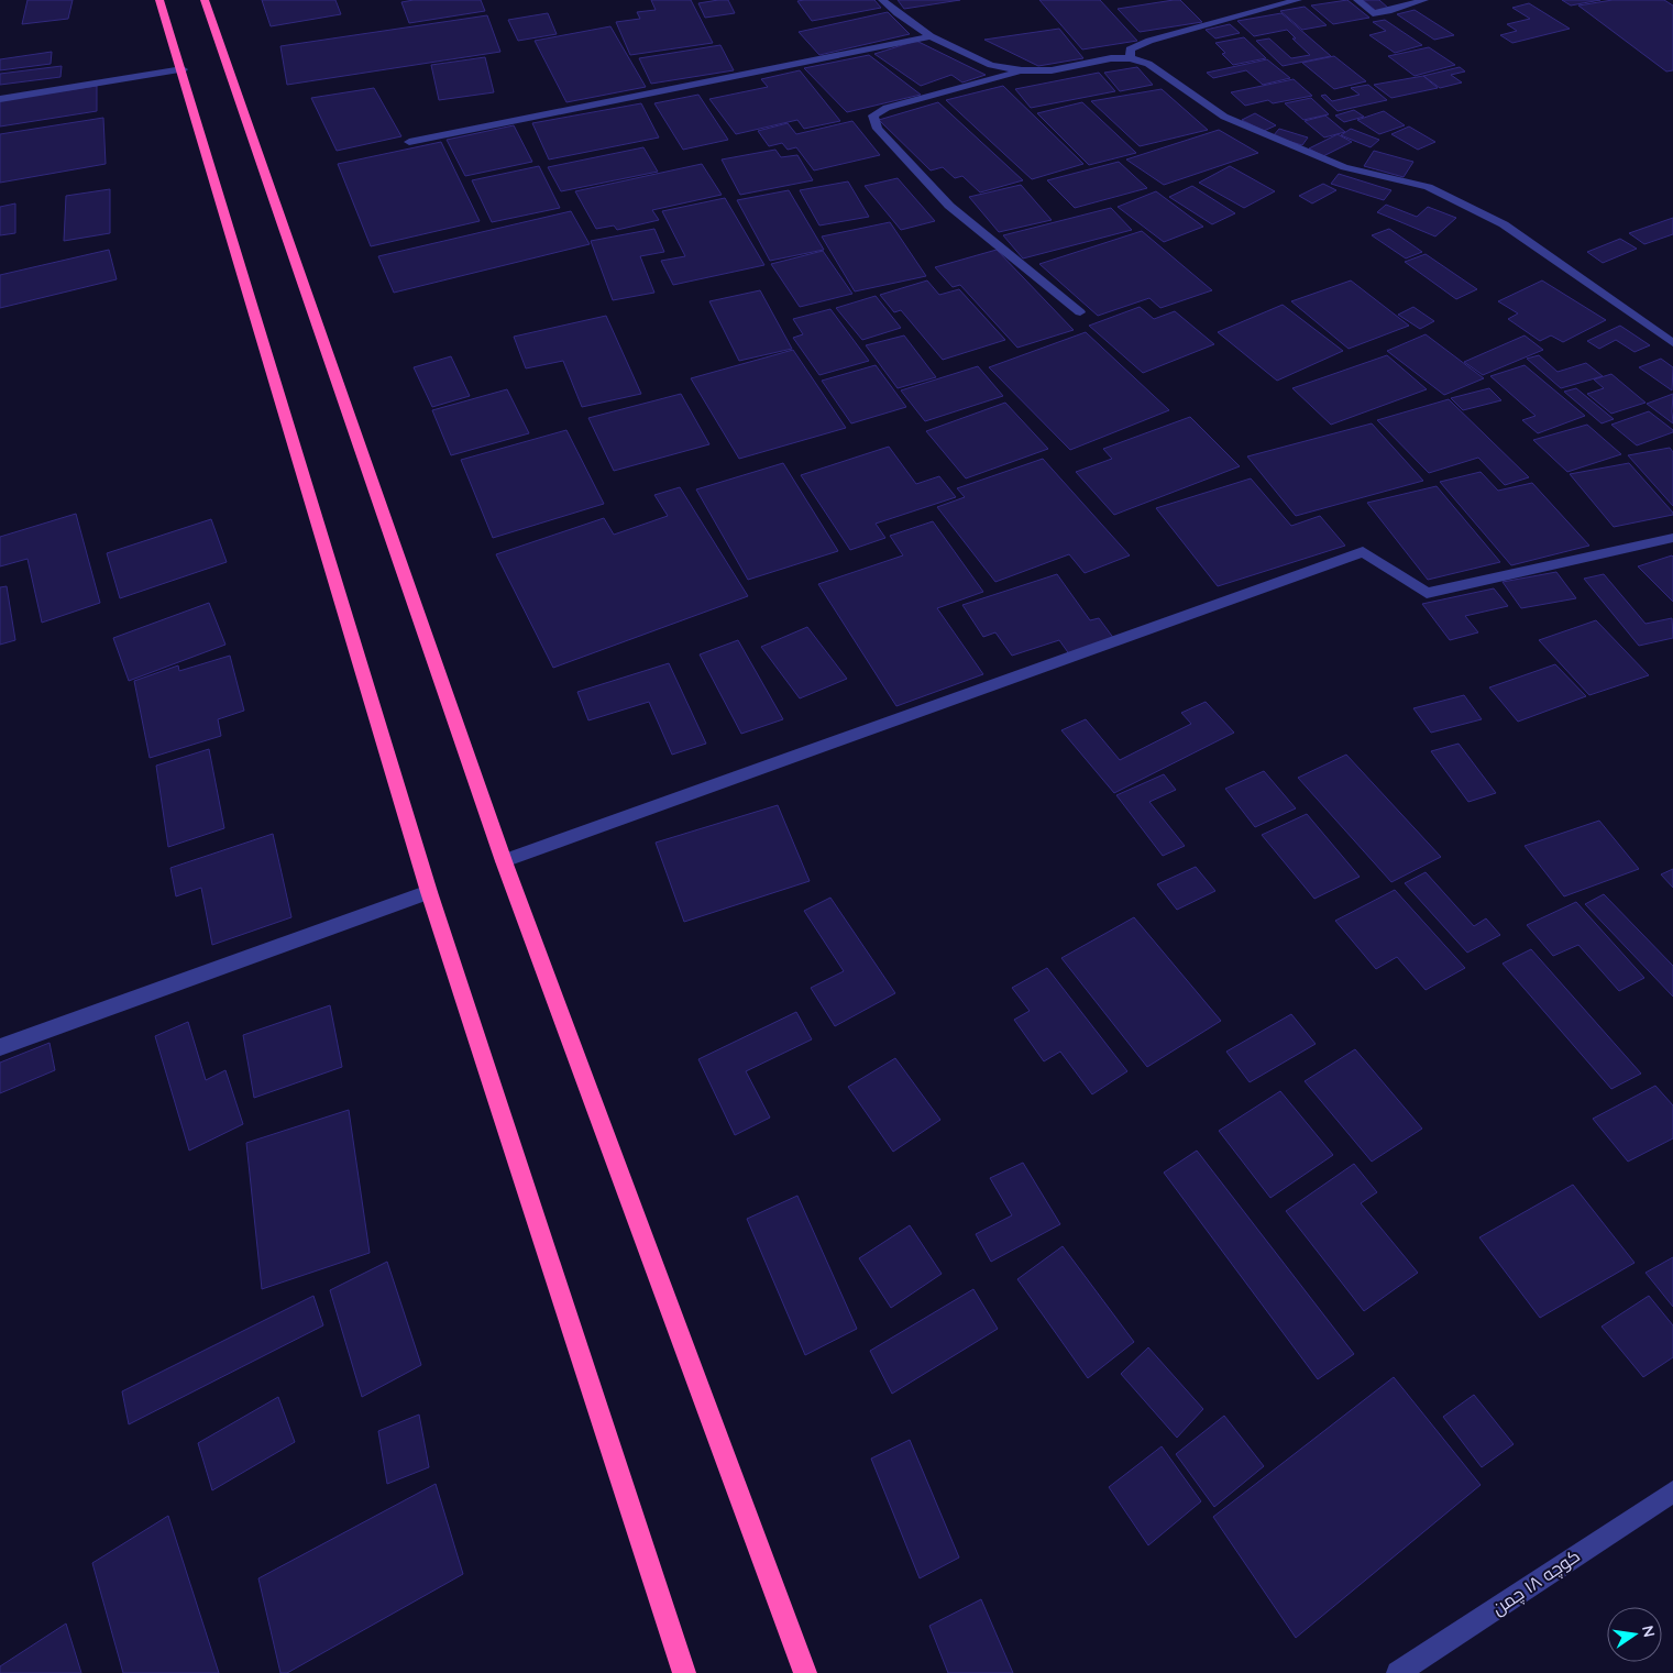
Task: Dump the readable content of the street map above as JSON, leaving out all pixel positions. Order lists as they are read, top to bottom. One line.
{"streets":{"street":["كوچه ١٨ چمن"]},"north":"right"}
